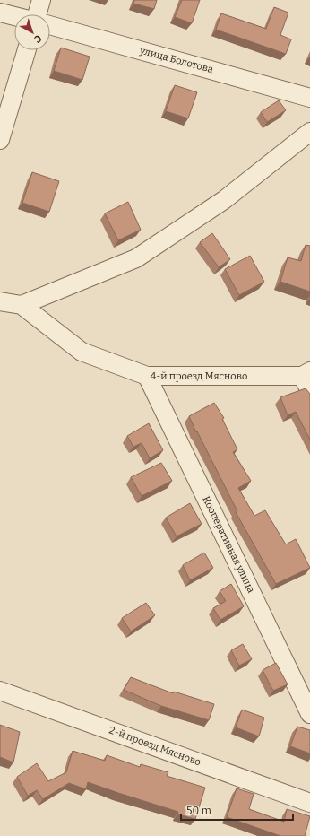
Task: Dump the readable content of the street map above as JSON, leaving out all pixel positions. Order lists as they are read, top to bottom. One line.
{"streets":{"street":["улица Болотова","4-й проезд Мясново","Кооперативная улица","2-й проезд Мясново"]},"crossings":[["4-й проезд Мясново","Кооперативная улица"]],"scale_bar":"50 m","north":"bottom right"}
